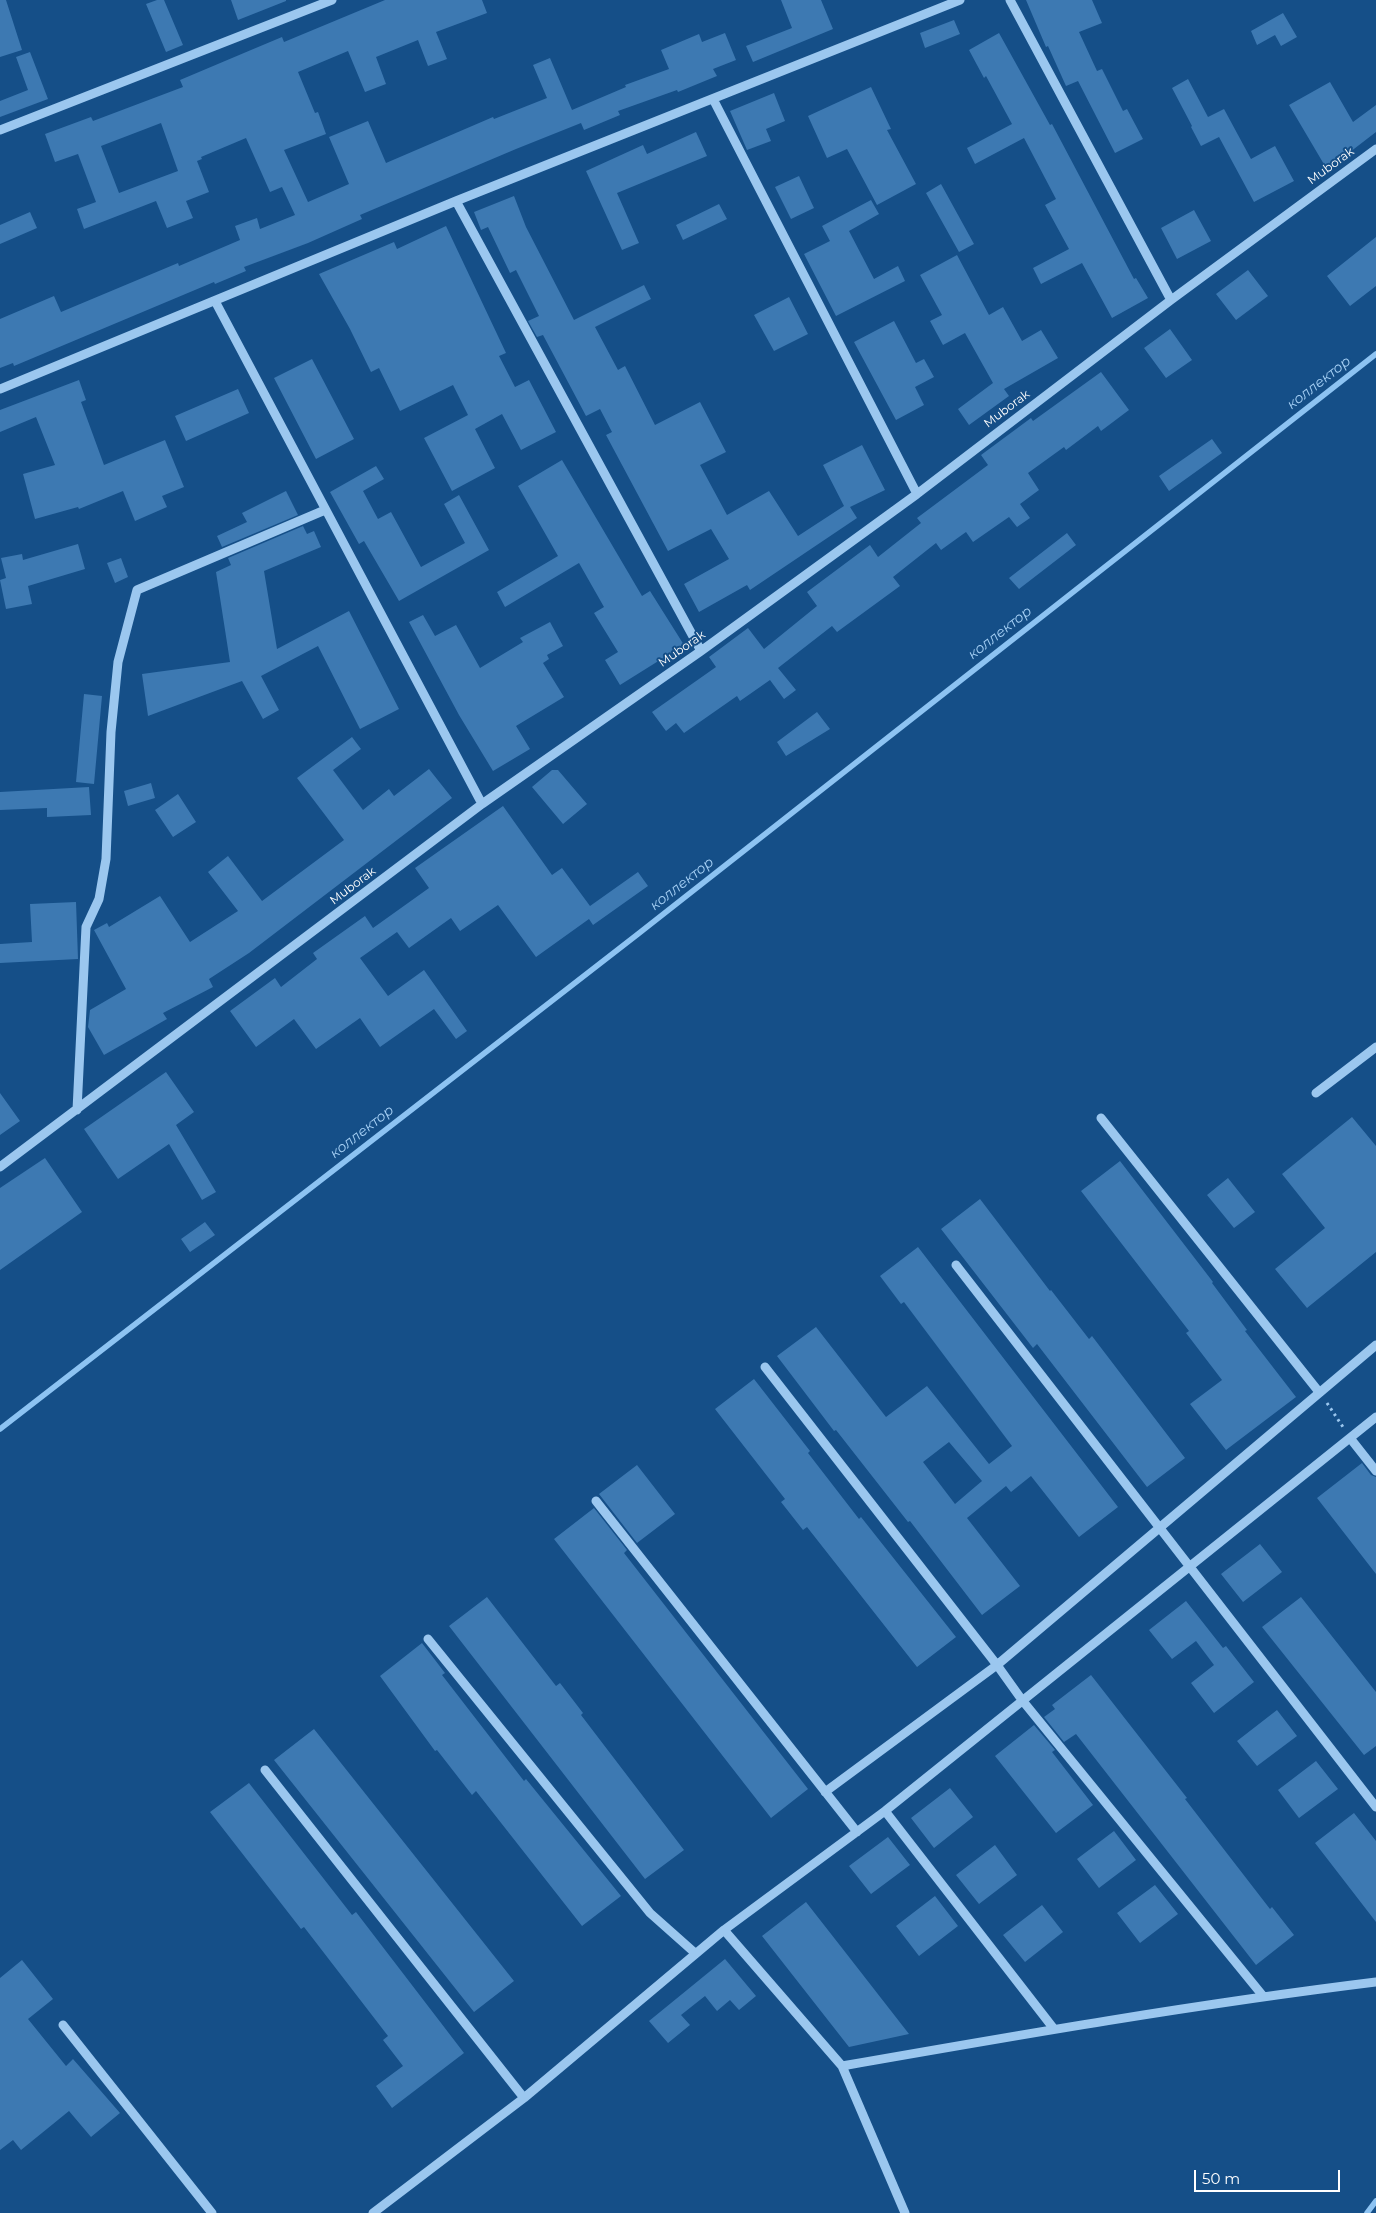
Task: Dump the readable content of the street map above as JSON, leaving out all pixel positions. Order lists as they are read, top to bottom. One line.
{"streets":{"street":["Muborak"]},"water":["коллектор"],"scale_bar":"50 m"}
